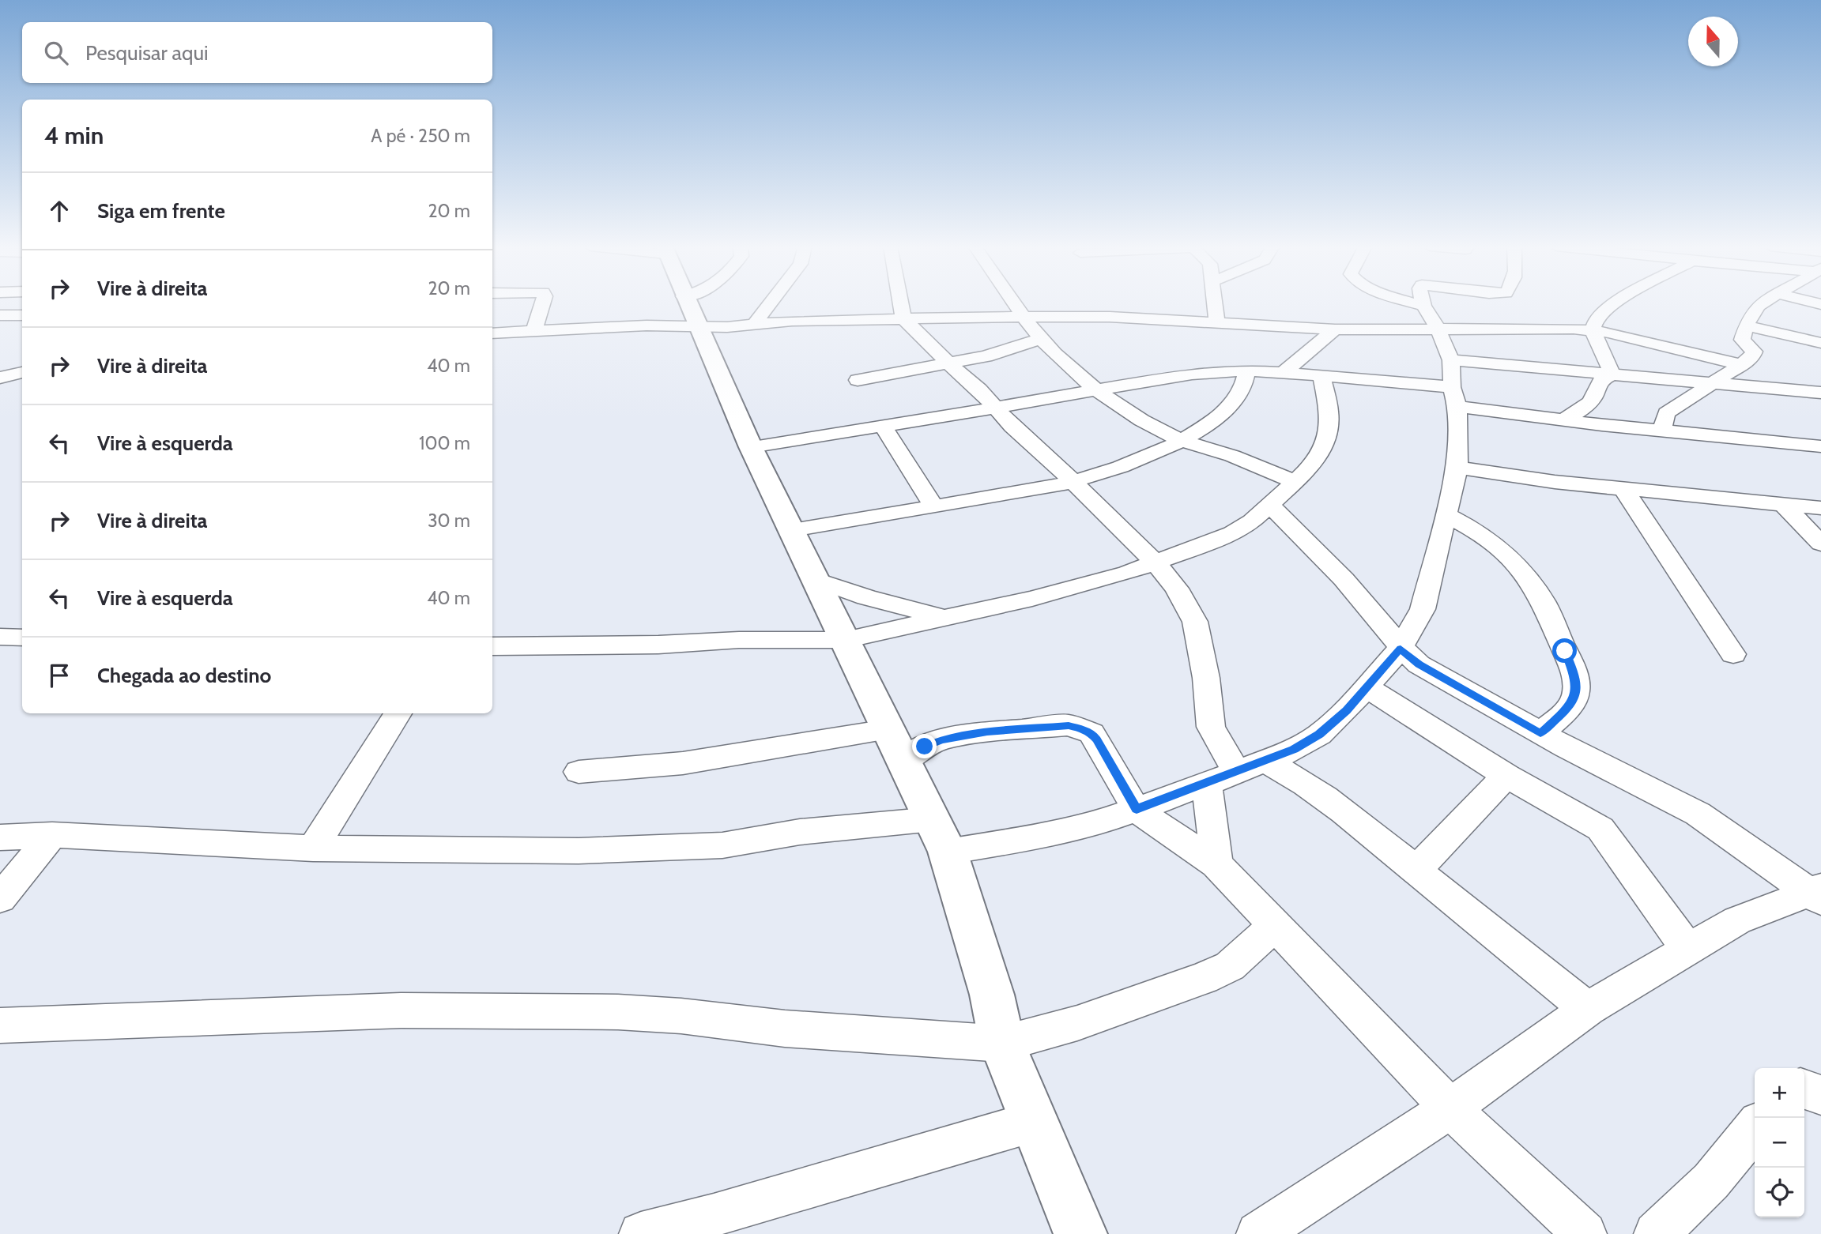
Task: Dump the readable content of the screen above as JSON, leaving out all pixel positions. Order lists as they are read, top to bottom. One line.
{"north":"top","page":{"search":"Pesquisar aqui","heading":["4 min","A pé · 250 m"],"list":[["Siga em frente","20 m"],["Vire à direita","20 m"],["Vire à direita","40 m"],["Vire à esquerda","100 m"],["Vire à direita","30 m"],["Vire à esquerda","40 m"],"Chegada ao destino"],"map_buttons":["+","−"]}}
